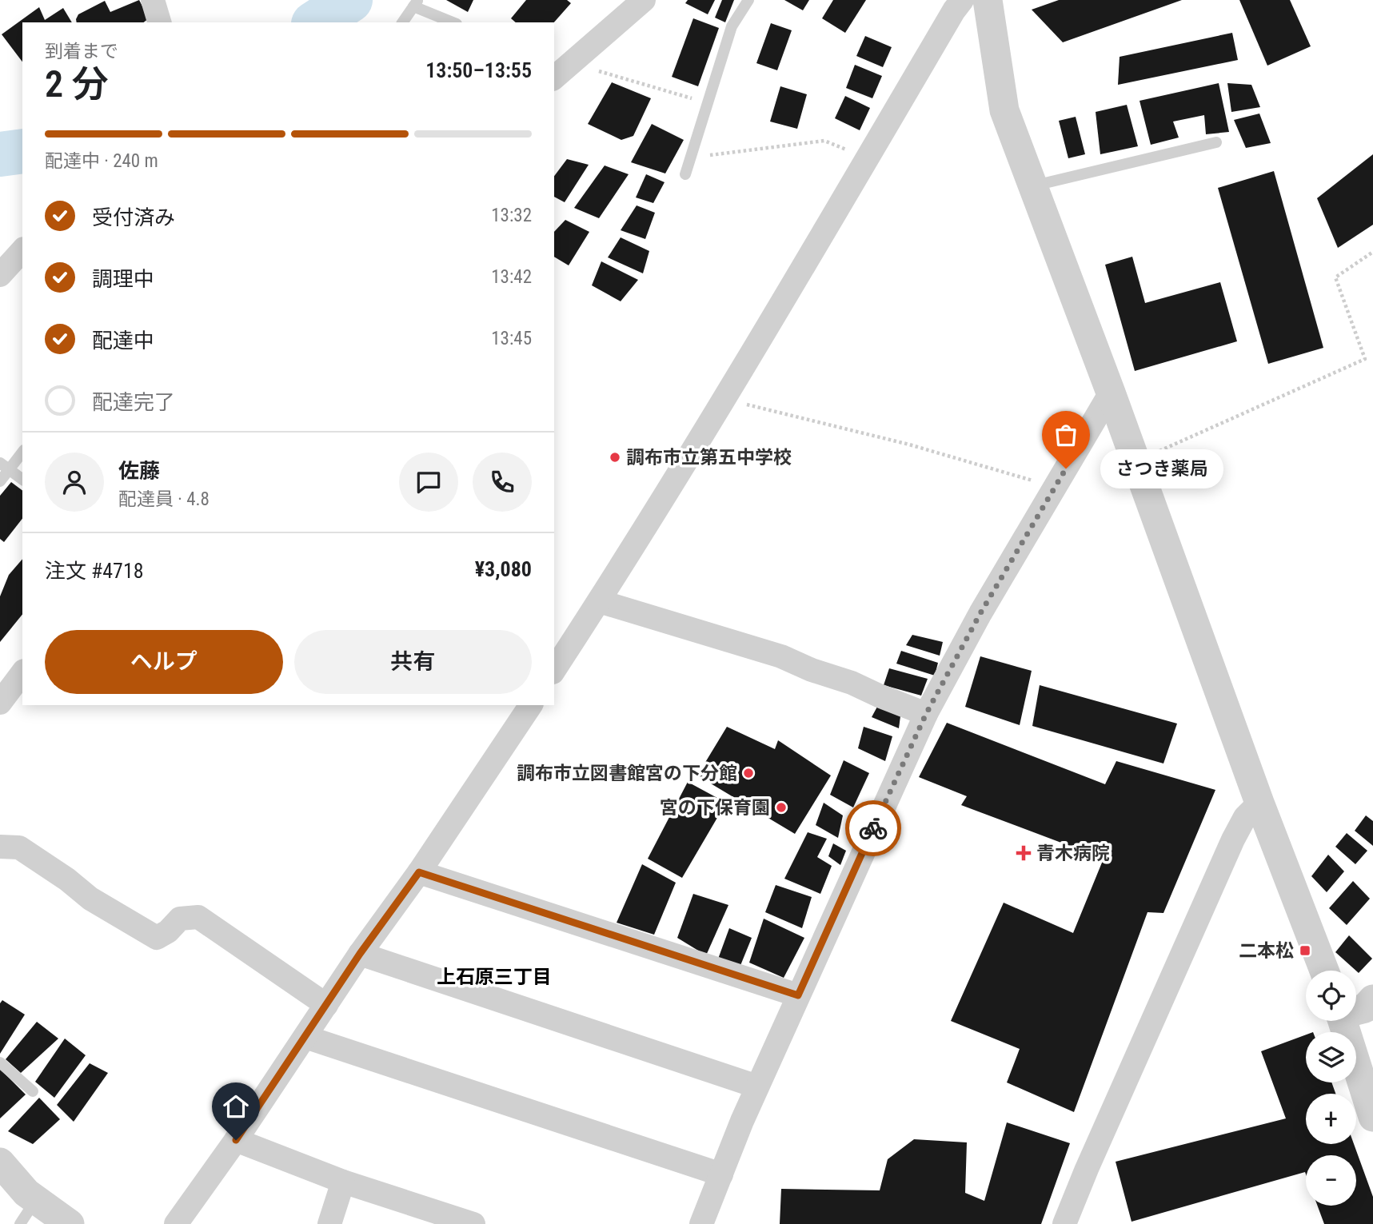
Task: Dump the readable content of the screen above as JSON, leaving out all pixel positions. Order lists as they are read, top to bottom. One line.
{"districts":["上石原三丁目"],"places":{"other":["調布市立第五中学校","さつき薬局","調布市立図書館宮の下分館","宮の下保育園"],"health":["青木病院"],"transit":["二本松"]},"page":{"heading":["2 分","到着まで","13:50–13:55"],"panel":["佐藤","配達員 · 4.8","注文 #4718","¥3,080"],"bar":"配達中 · 240 m","list":[["受付済み","13:32"],["調理中","13:42"],["配達中","13:45"],"配達完了"],"bubble":"さつき薬局","buttons":["ヘルプ","共有"],"map_buttons":["+","−"]}}
